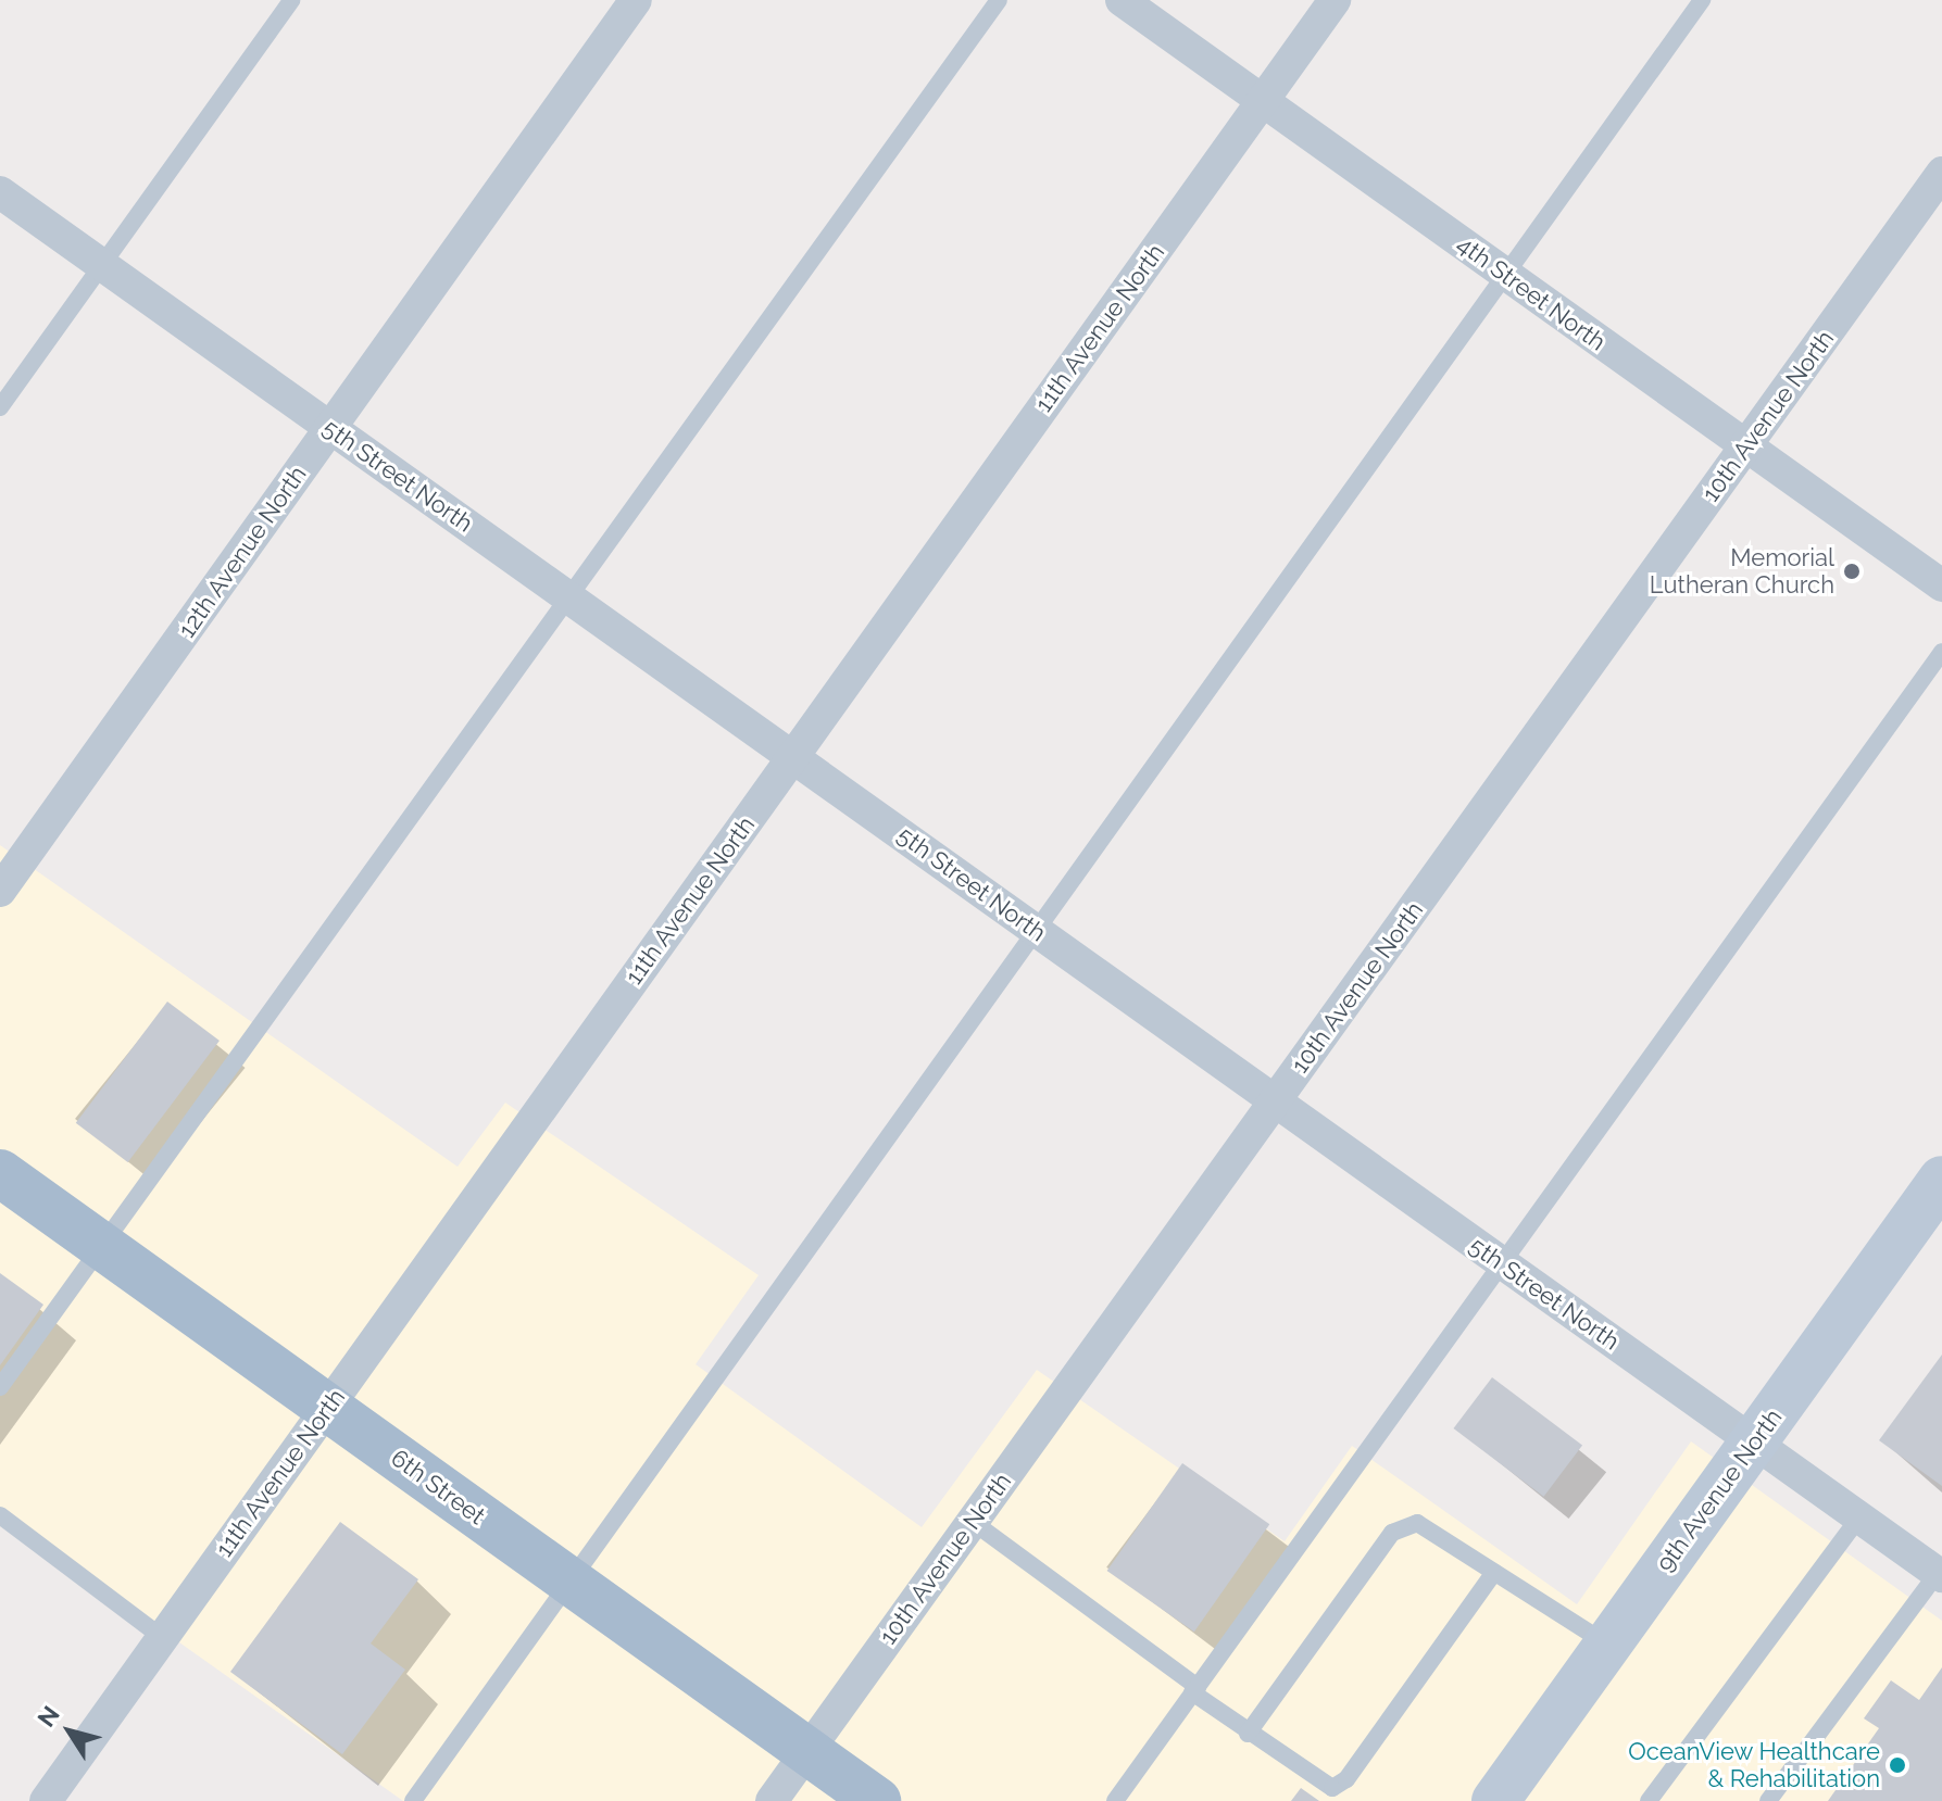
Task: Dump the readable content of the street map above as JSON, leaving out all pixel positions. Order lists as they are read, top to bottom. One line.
{"streets":{"main road":["6th Street"],"street":["4th Street North","11th Avenue North","10th Avenue North","5th Street North","12th Avenue North","9th Avenue North"]},"crossings":[["4th Street North","11th Avenue North"],["4th Street North","10th Avenue North"],["11th Avenue North","5th Street North"],["11th Avenue North","6th Street"],["10th Avenue North","5th Street North"],["10th Avenue North","6th Street"],["5th Street North","12th Avenue North"],["5th Street North","9th Avenue North"]],"places":["Memorial Lutheran Church","OceanView Healthcare & Rehabilitation"],"north":"top left"}
